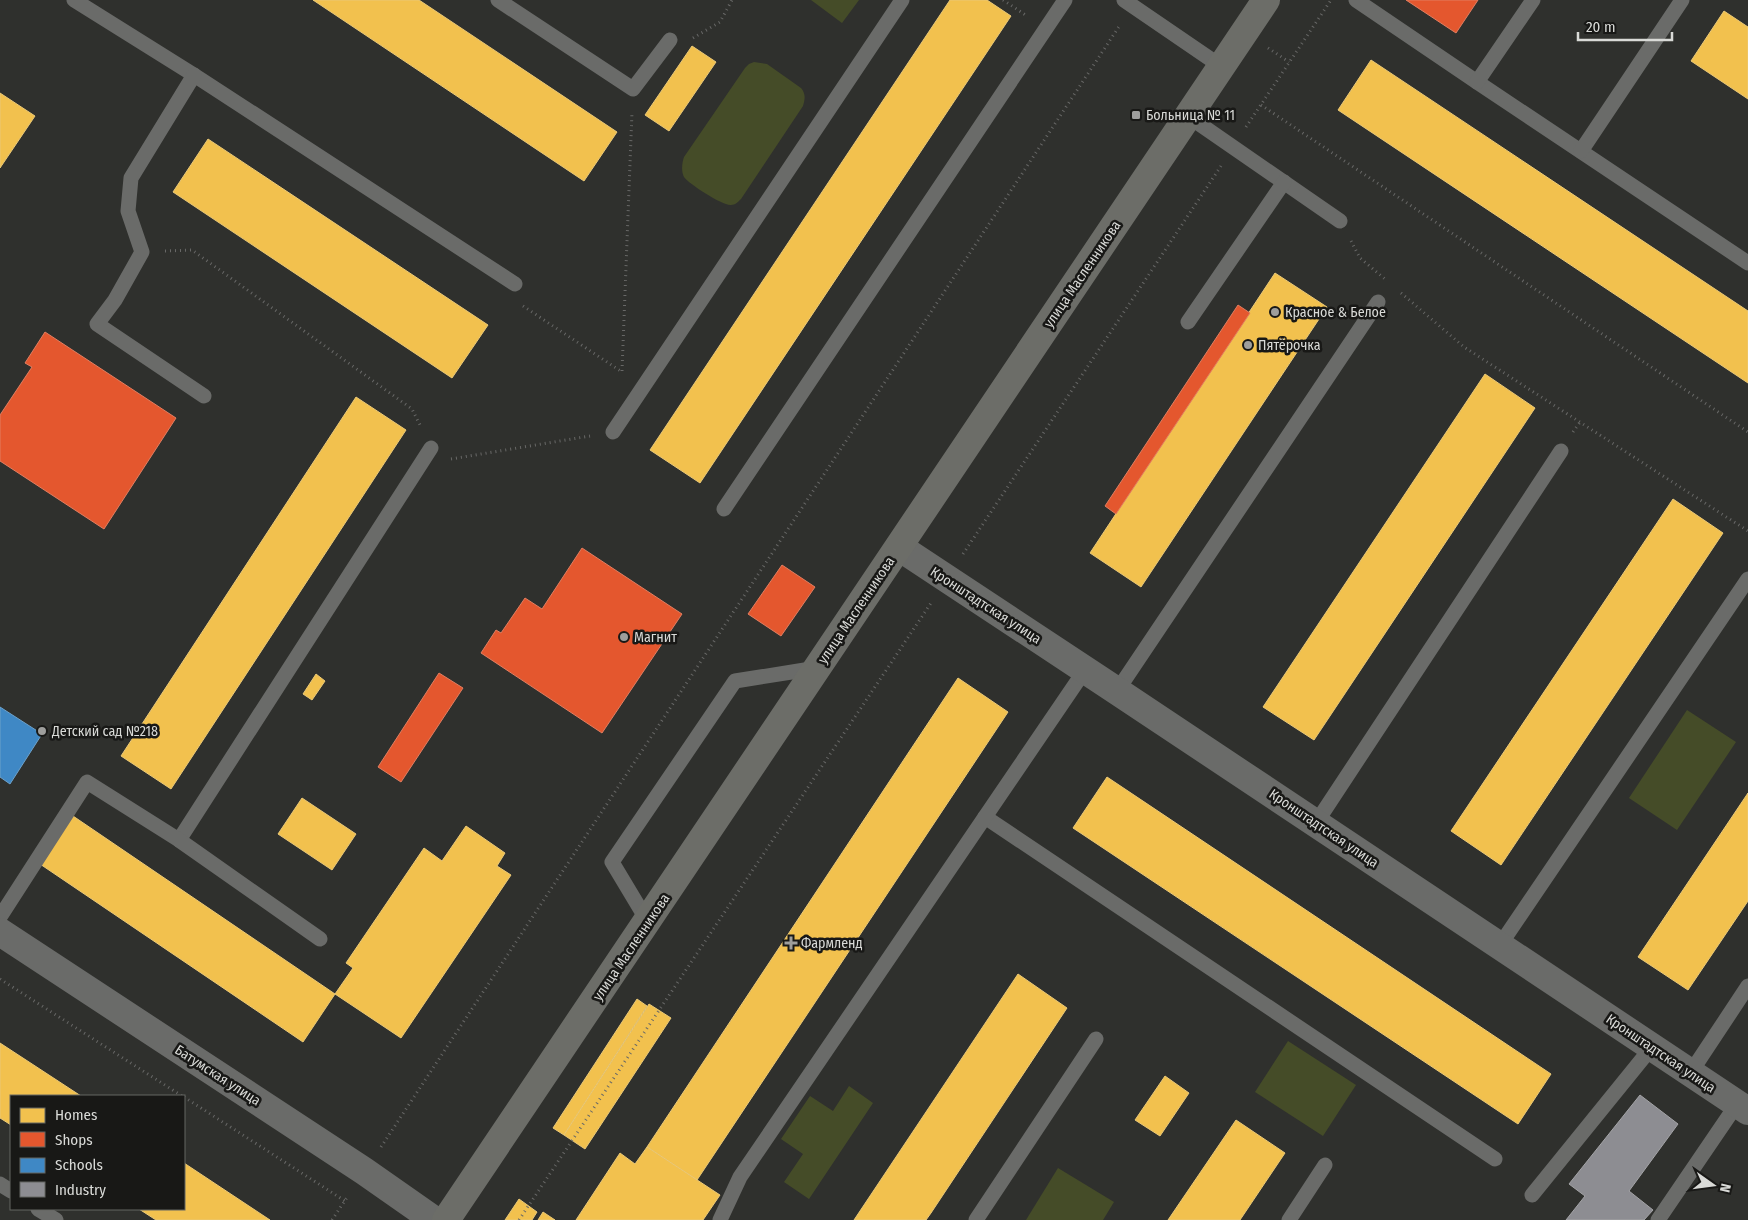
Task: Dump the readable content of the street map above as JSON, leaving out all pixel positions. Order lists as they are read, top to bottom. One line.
{"streets":{"street":["улица Масленникова","Кронштадтская улица","Батумская улица"]},"crossings":[["улица Масленникова","Кронштадтская улица"]],"places":{"transit":["Больница № 11"],"other":["Красное & Белое","Пятёрочка","Магнит","Детский сад №218"],"health":["Фармленд"]},"legend":["Homes","Shops","Schools","Industry"],"scale_bar":"20 m","north":"right"}
